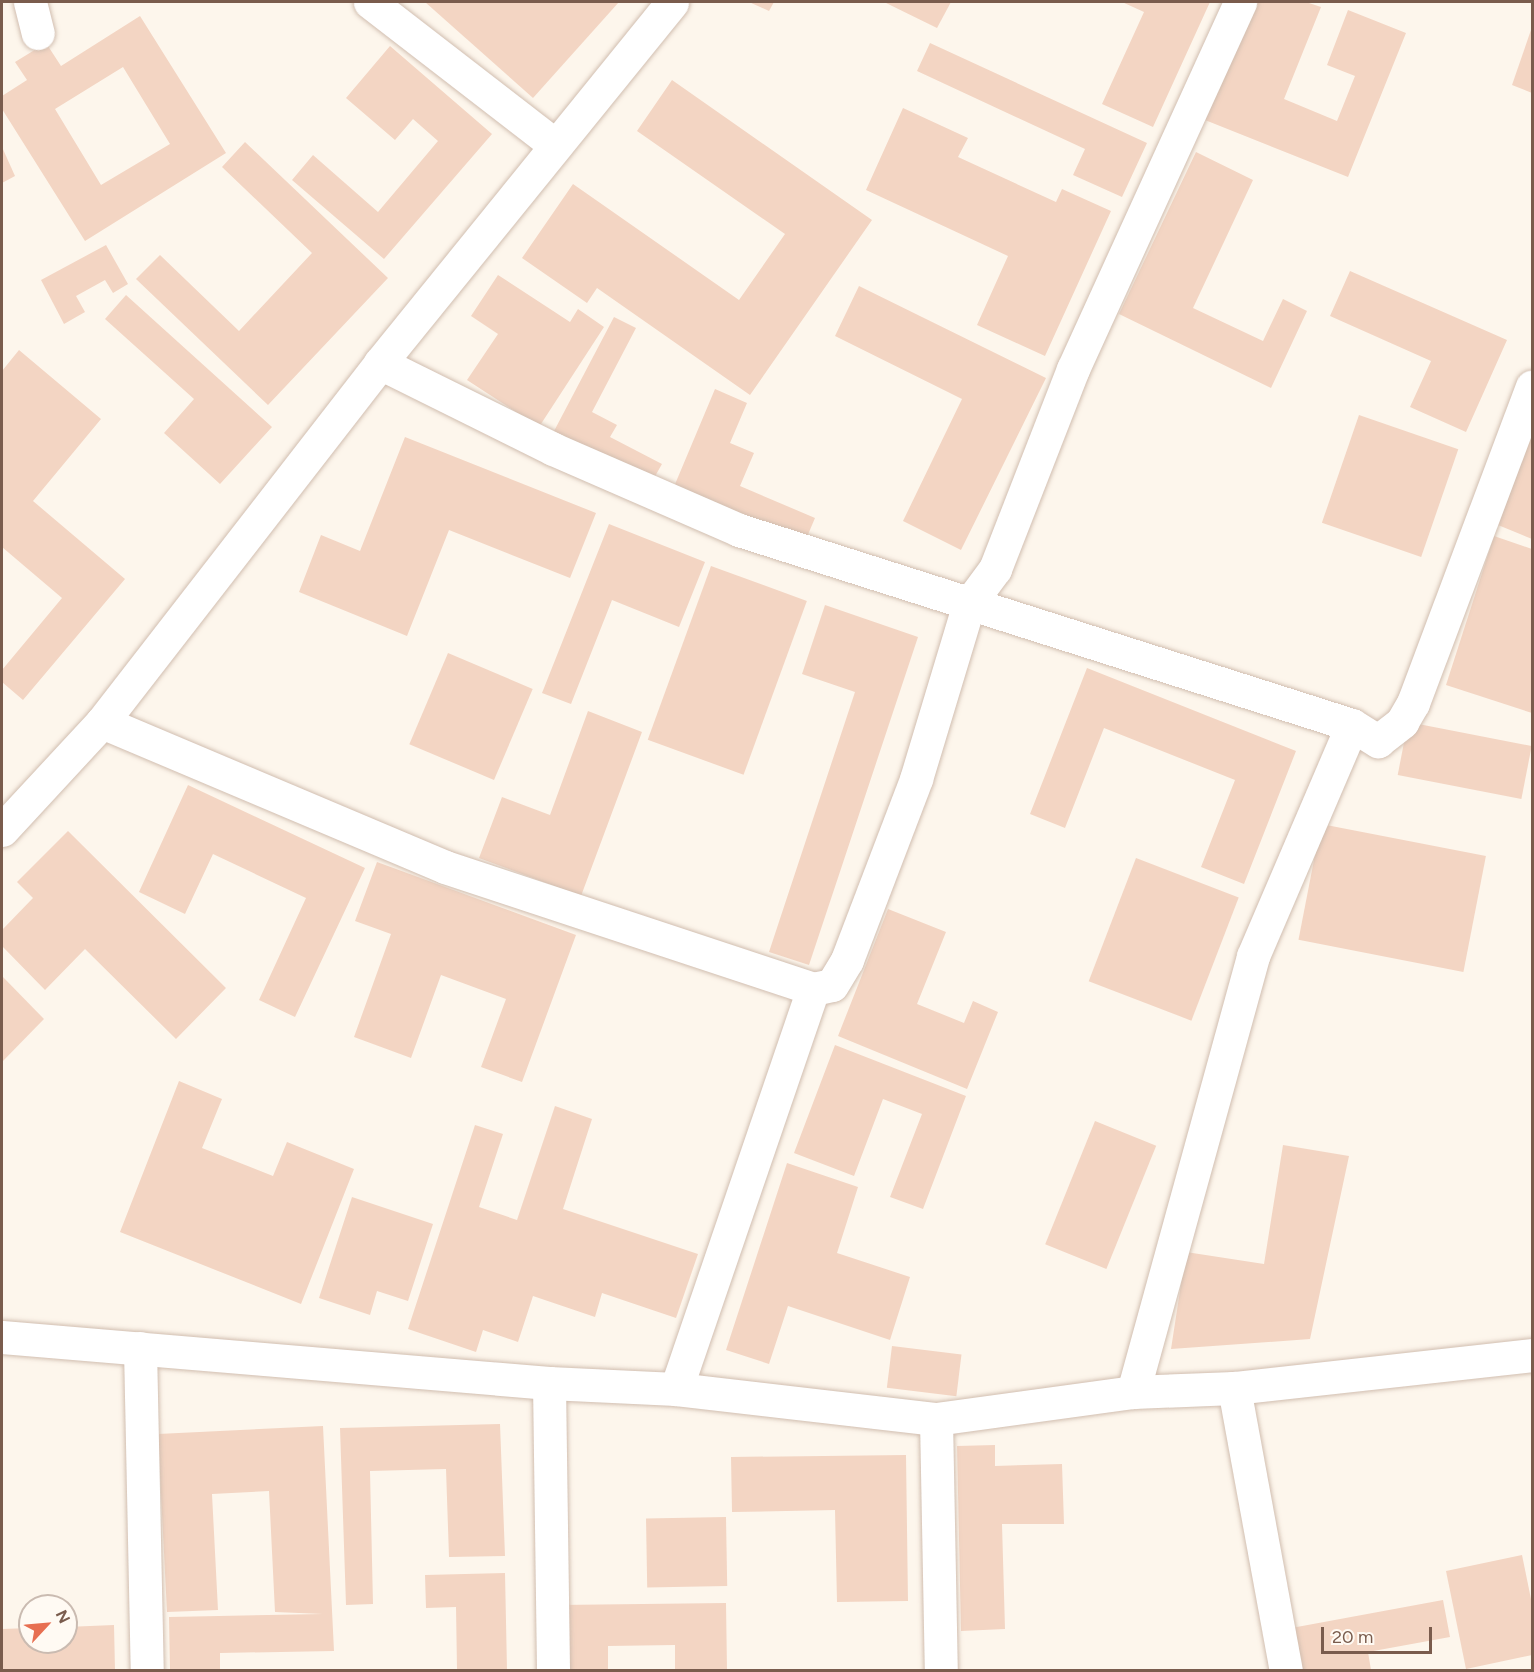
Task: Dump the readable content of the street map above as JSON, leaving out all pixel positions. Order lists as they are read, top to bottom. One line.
{"scale_bar":"20 m","north":"top right"}
